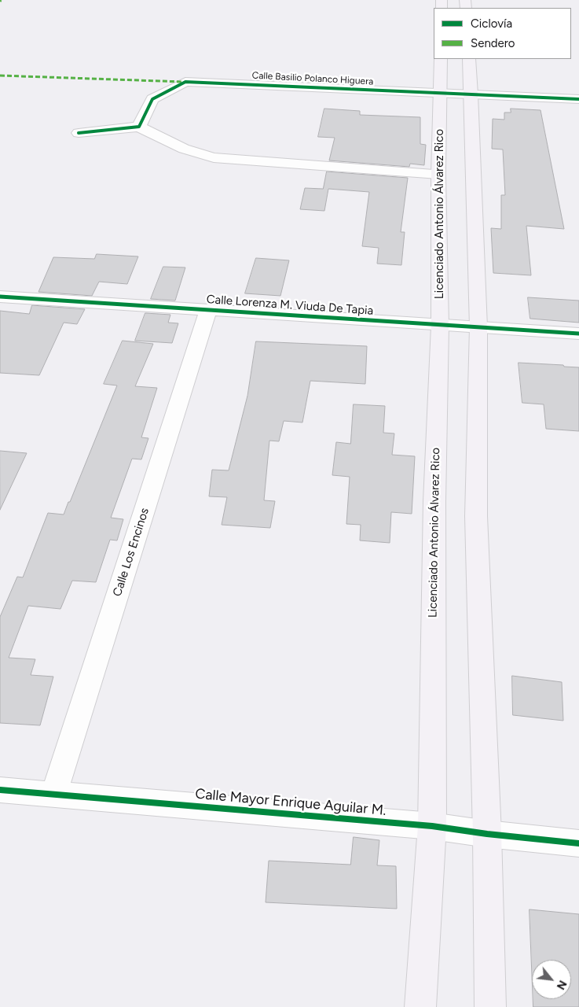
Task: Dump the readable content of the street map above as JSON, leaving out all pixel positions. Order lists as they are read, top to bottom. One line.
{"streets":{"main road":["Licenciado Antonio Álvarez Rico"],"street":["Calle Basilio Polanco Higuera","Calle Lorenza M. Viuda De Tapia","Calle Los Encinos","Calle Mayor Enrique Aguilar M."]},"crossings":[["Calle Basilio Polanco Higuera","Licenciado Antonio Álvarez Rico"],["Licenciado Antonio Álvarez Rico","Calle Lorenza M. Viuda De Tapia"],["Licenciado Antonio Álvarez Rico","Calle Mayor Enrique Aguilar M."],["Calle Lorenza M. Viuda De Tapia","Calle Los Encinos"],["Calle Los Encinos","Calle Mayor Enrique Aguilar M."]],"legend":["Ciclovía","Sendero"],"north":"bottom right"}
